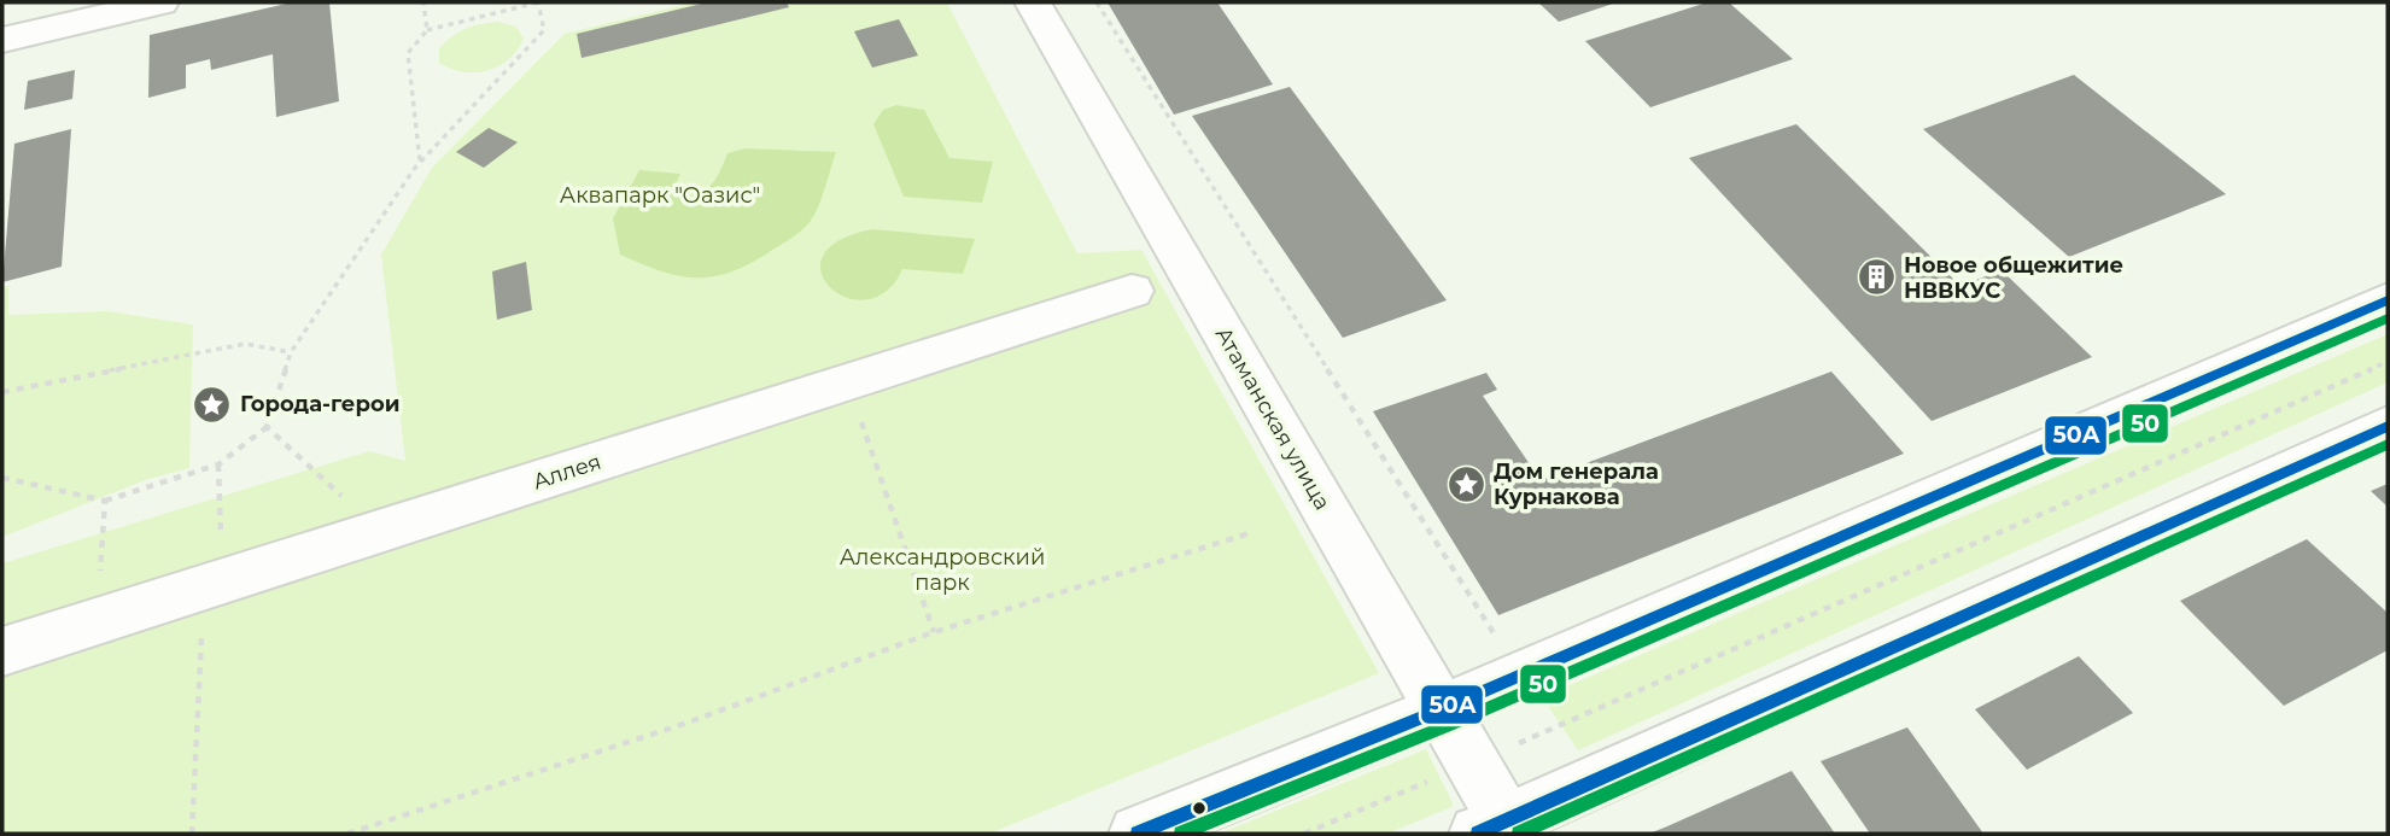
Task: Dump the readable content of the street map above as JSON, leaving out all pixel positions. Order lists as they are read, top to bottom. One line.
{"streets":{"street":["Атаманская улица","Аллея"]},"parks":["Аквапарк \"Оазис\"","Александровский парк"],"places":{"building":["Новое общежитие НВВКУС"],"place":["Города-герои","Дом генерала Курнакова"]},"lines":["transit line 50А","transit line 50"]}
